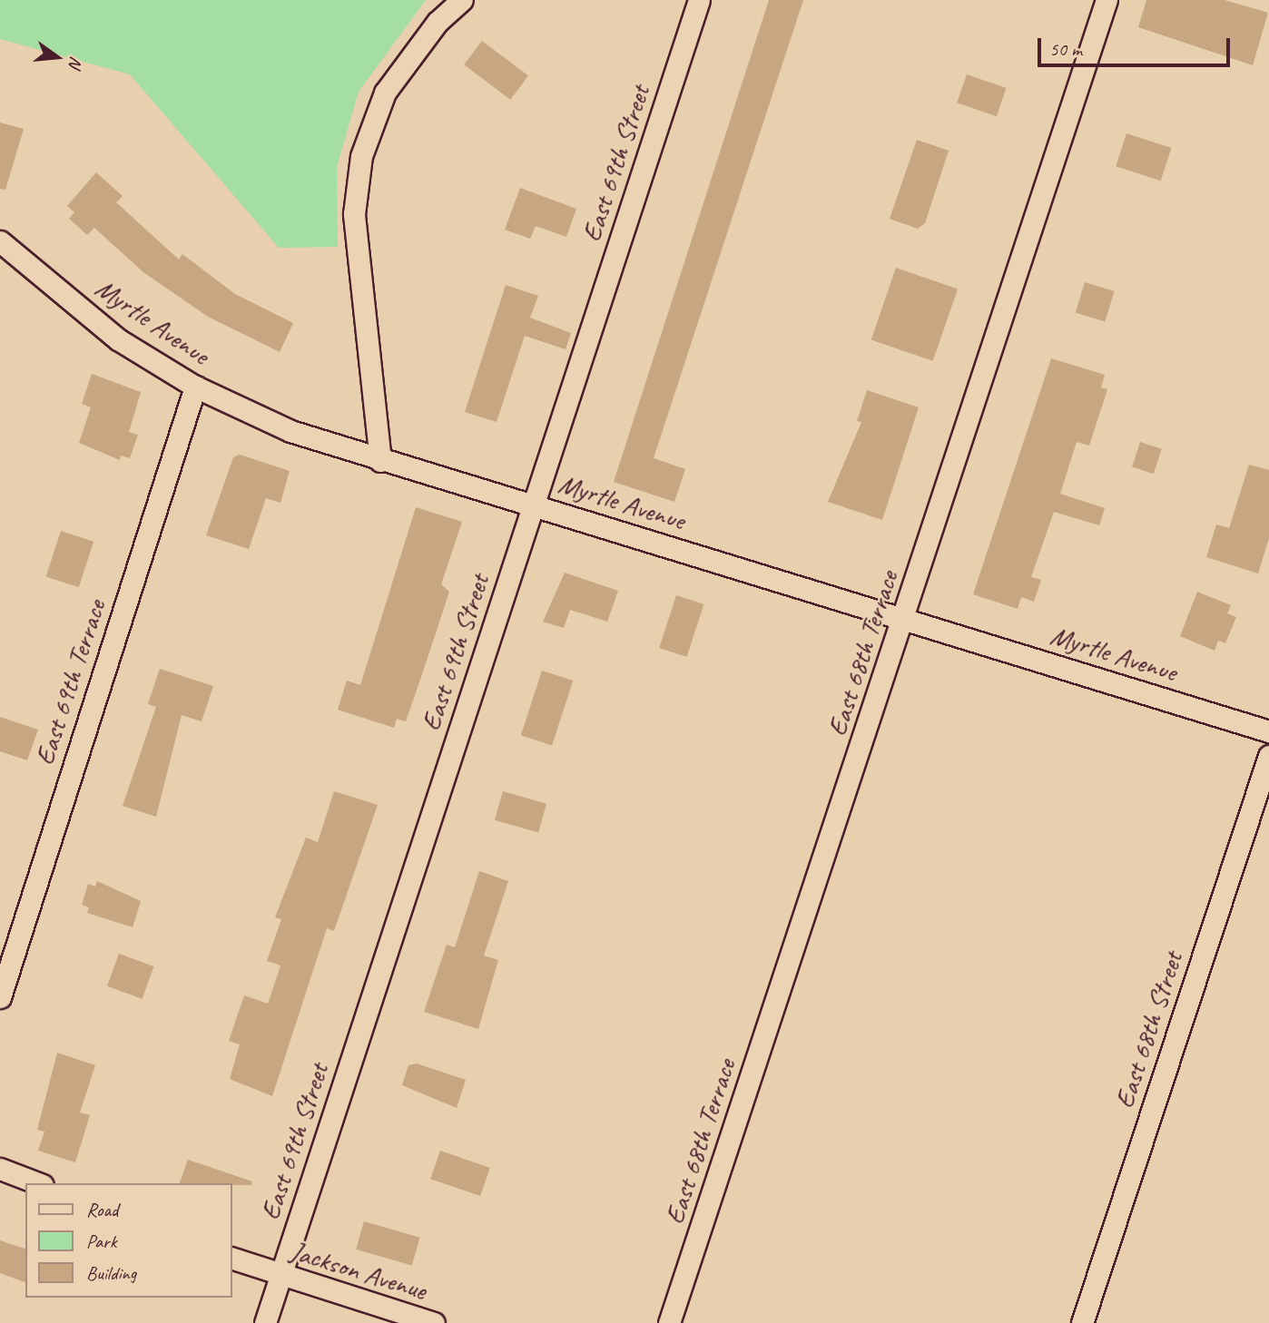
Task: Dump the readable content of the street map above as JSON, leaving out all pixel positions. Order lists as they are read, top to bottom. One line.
{"streets":{"street":["East 69th Street","Myrtle Avenue","East 68th Terrace","East 69th Terrace","East 68th Street","Jackson Avenue"]},"crossings":[["East 69th Street","Myrtle Avenue"],["East 69th Street","Jackson Avenue"],["Myrtle Avenue","East 68th Terrace"],["Myrtle Avenue","East 69th Terrace"]],"legend":["Road","Park","Building"],"scale_bar":"50 m","north":"right"}
